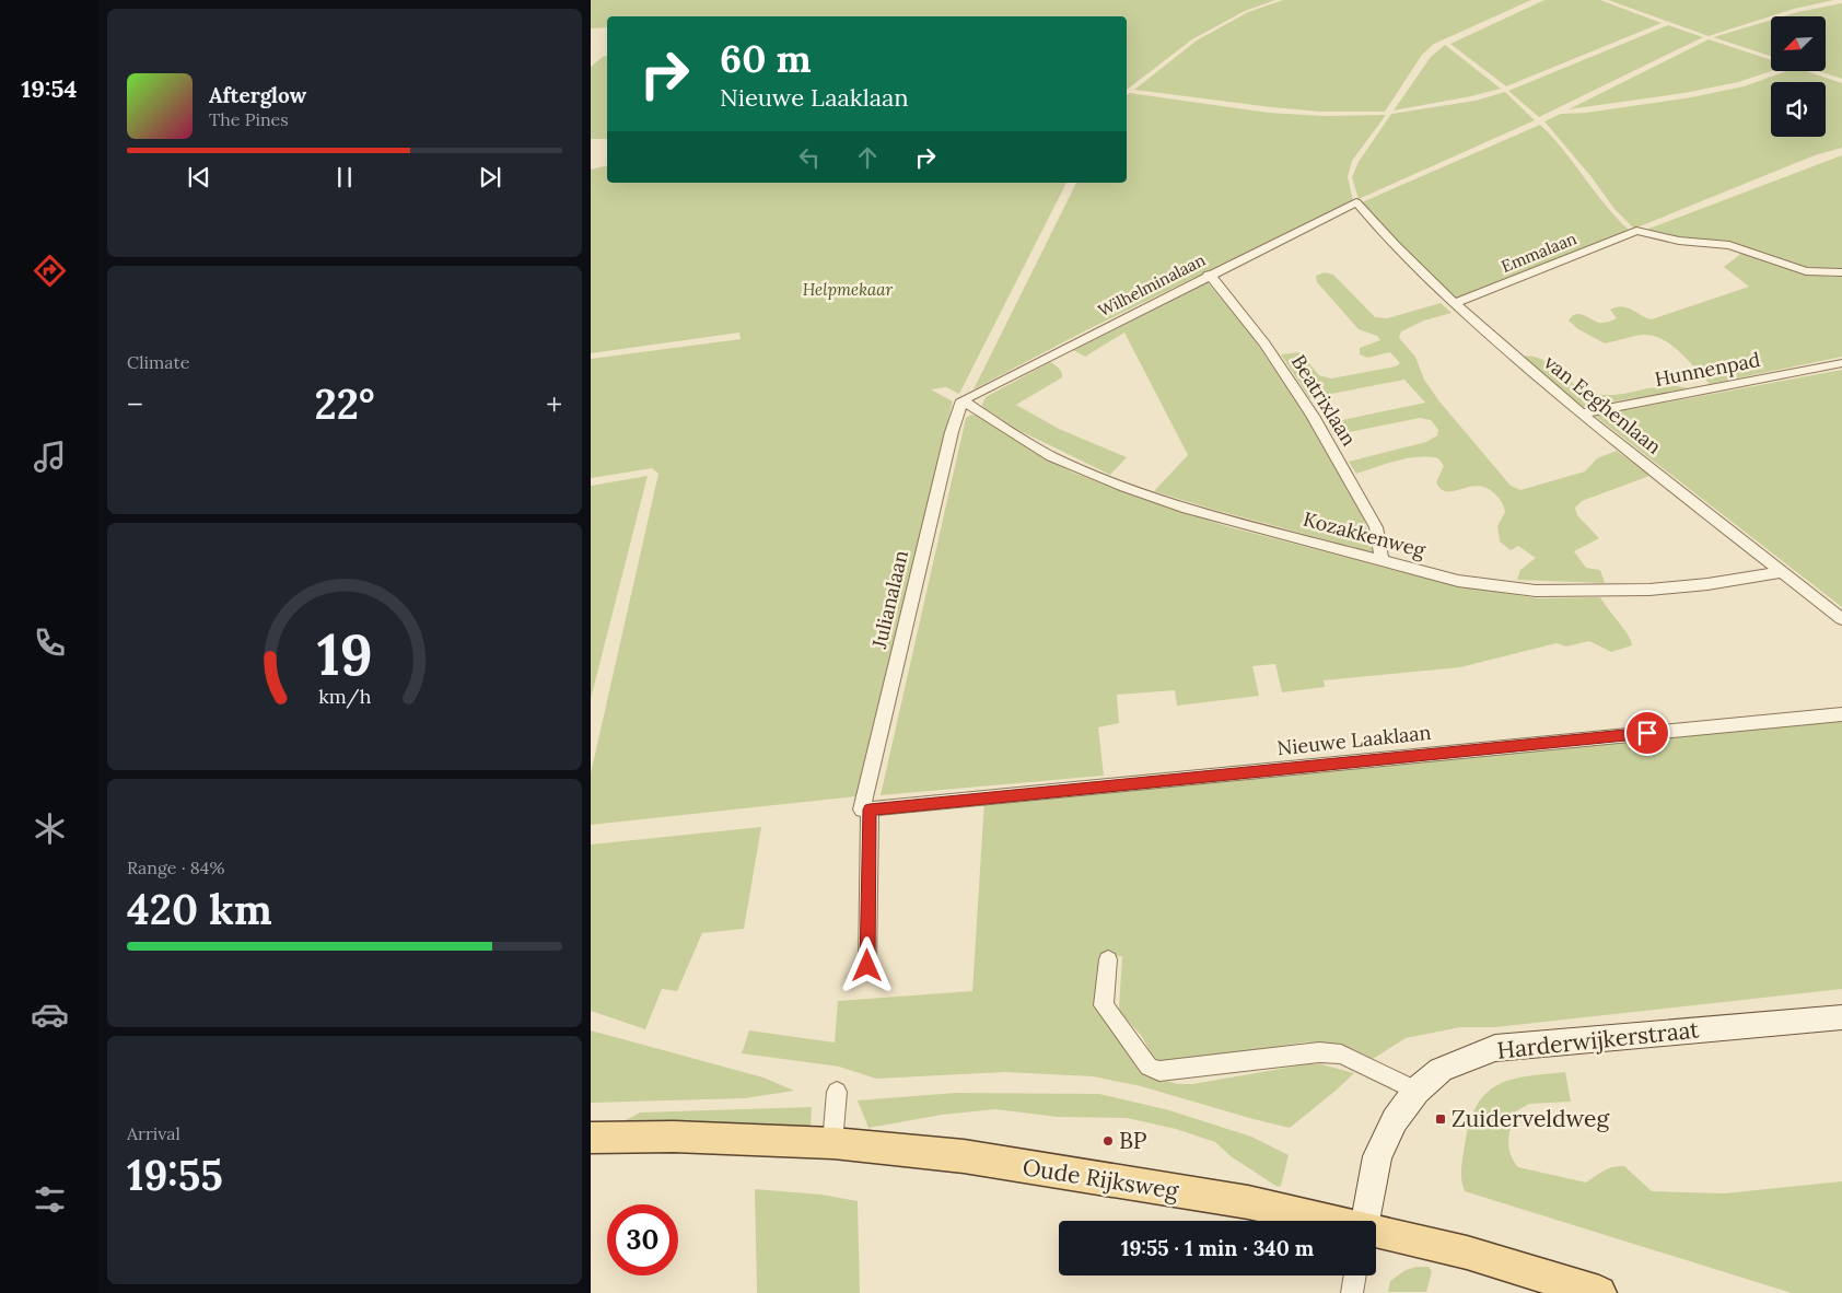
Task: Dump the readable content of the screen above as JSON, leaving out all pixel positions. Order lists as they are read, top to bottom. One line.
{"streets":{"main road":["Harderwijkerstraat","Oude Rijksweg"],"street":["Emmalaan","Wilhelminalaan","Hunnenpad","Beatrixlaan","van Eeghenlaan","Kozakkenweg","Julianalaan","Nieuwe Laaklaan"]},"crossings":[["Emmalaan","van Eeghenlaan"],["Wilhelminalaan","Beatrixlaan"],["Wilhelminalaan","van Eeghenlaan"],["Wilhelminalaan","Kozakkenweg"],["Wilhelminalaan","Julianalaan"],["Hunnenpad","van Eeghenlaan"],["Beatrixlaan","Kozakkenweg"],["van Eeghenlaan","Kozakkenweg"],["Kozakkenweg","Julianalaan"],["Julianalaan","Nieuwe Laaklaan"]],"parks":["Helpmekaar"],"places":{"transit":["Zuiderveldweg"],"other":["BP"]},"north":"bottom left","page":{"tabs":"19:54","turn":["60 m","Nieuwe Laaklaan"],"song":["Afterglow","The Pines"],"tile":["Climate",["Range · 84%","420 km"],["Arrival","19:55"]],"heat":["−","22°","+"],"limit":"30","trip":"19:55 · 1 min · 340 m","gauge":["19","km/h"]}}
